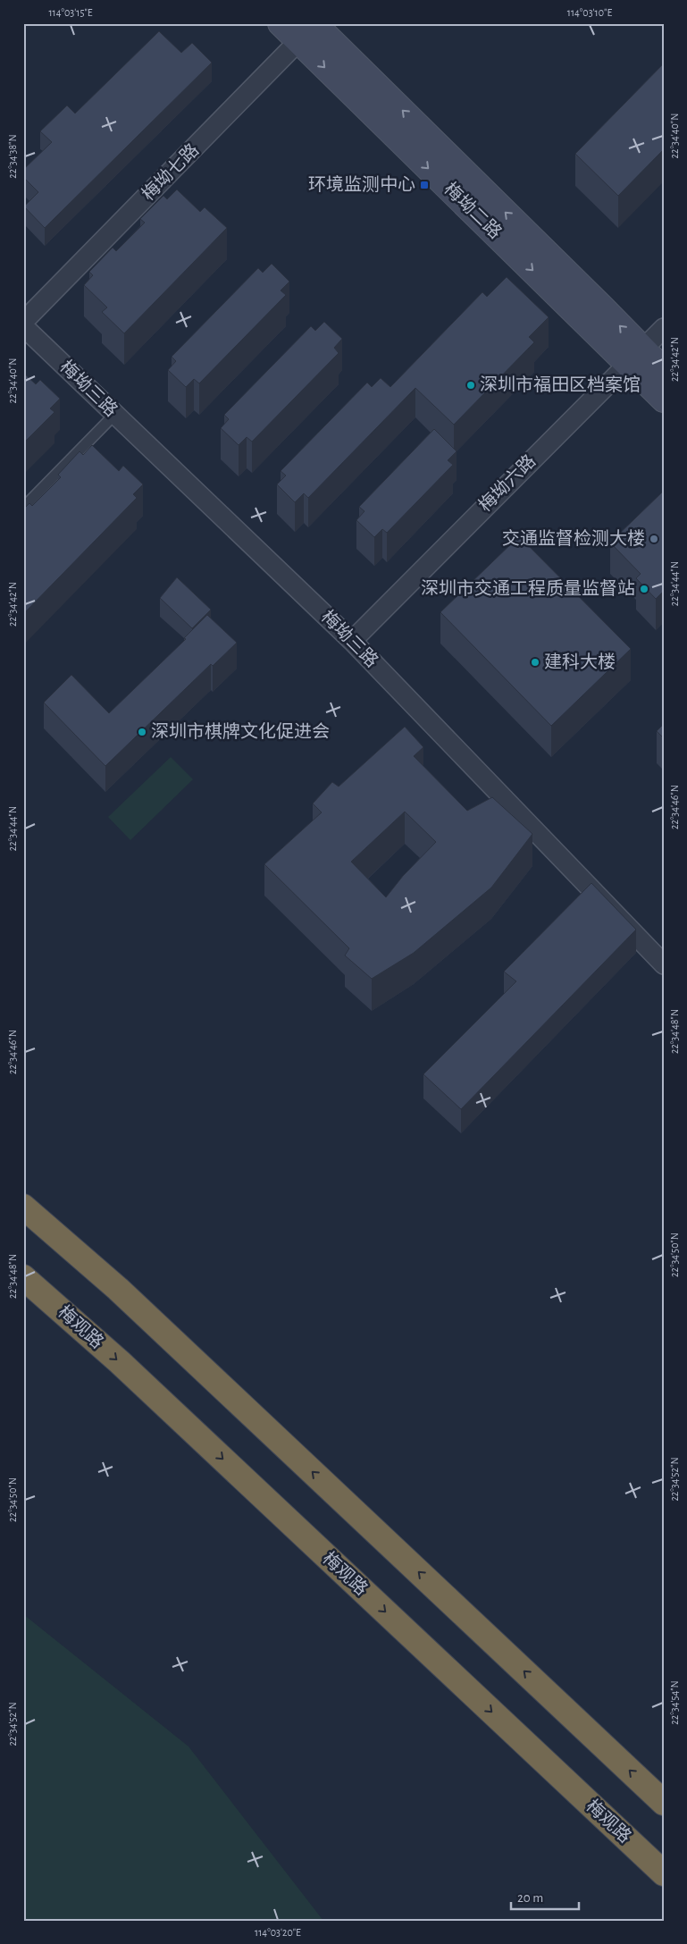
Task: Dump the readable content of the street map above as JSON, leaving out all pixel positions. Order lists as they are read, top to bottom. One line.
{"streets":{"highway":["梅观路"],"street":["梅坳七路","梅坳二路","梅坳三路","梅坳六路"]},"crossings":[["梅坳七路","梅坳二路"],["梅坳二路","梅坳六路"],["梅坳三路","梅坳六路"]],"places":{"transit":["环境监测中心"],"other":["深圳市福田区档案馆","交通监督检测大楼","深圳市交通工程质量监督站","建科大楼","深圳市棋牌文化促进会"]},"scale_bar":"20 m","coordinates":["114°03'15\"E","114°03'10\"E","22°34'40\"N","22°34'38\"N","22°34'42\"N","22°34'44\"N","22°34'46\"N","22°34'48\"N","22°34'50\"N","22°34'52\"N","22°34'54\"N","114°03'20\"E"]}
